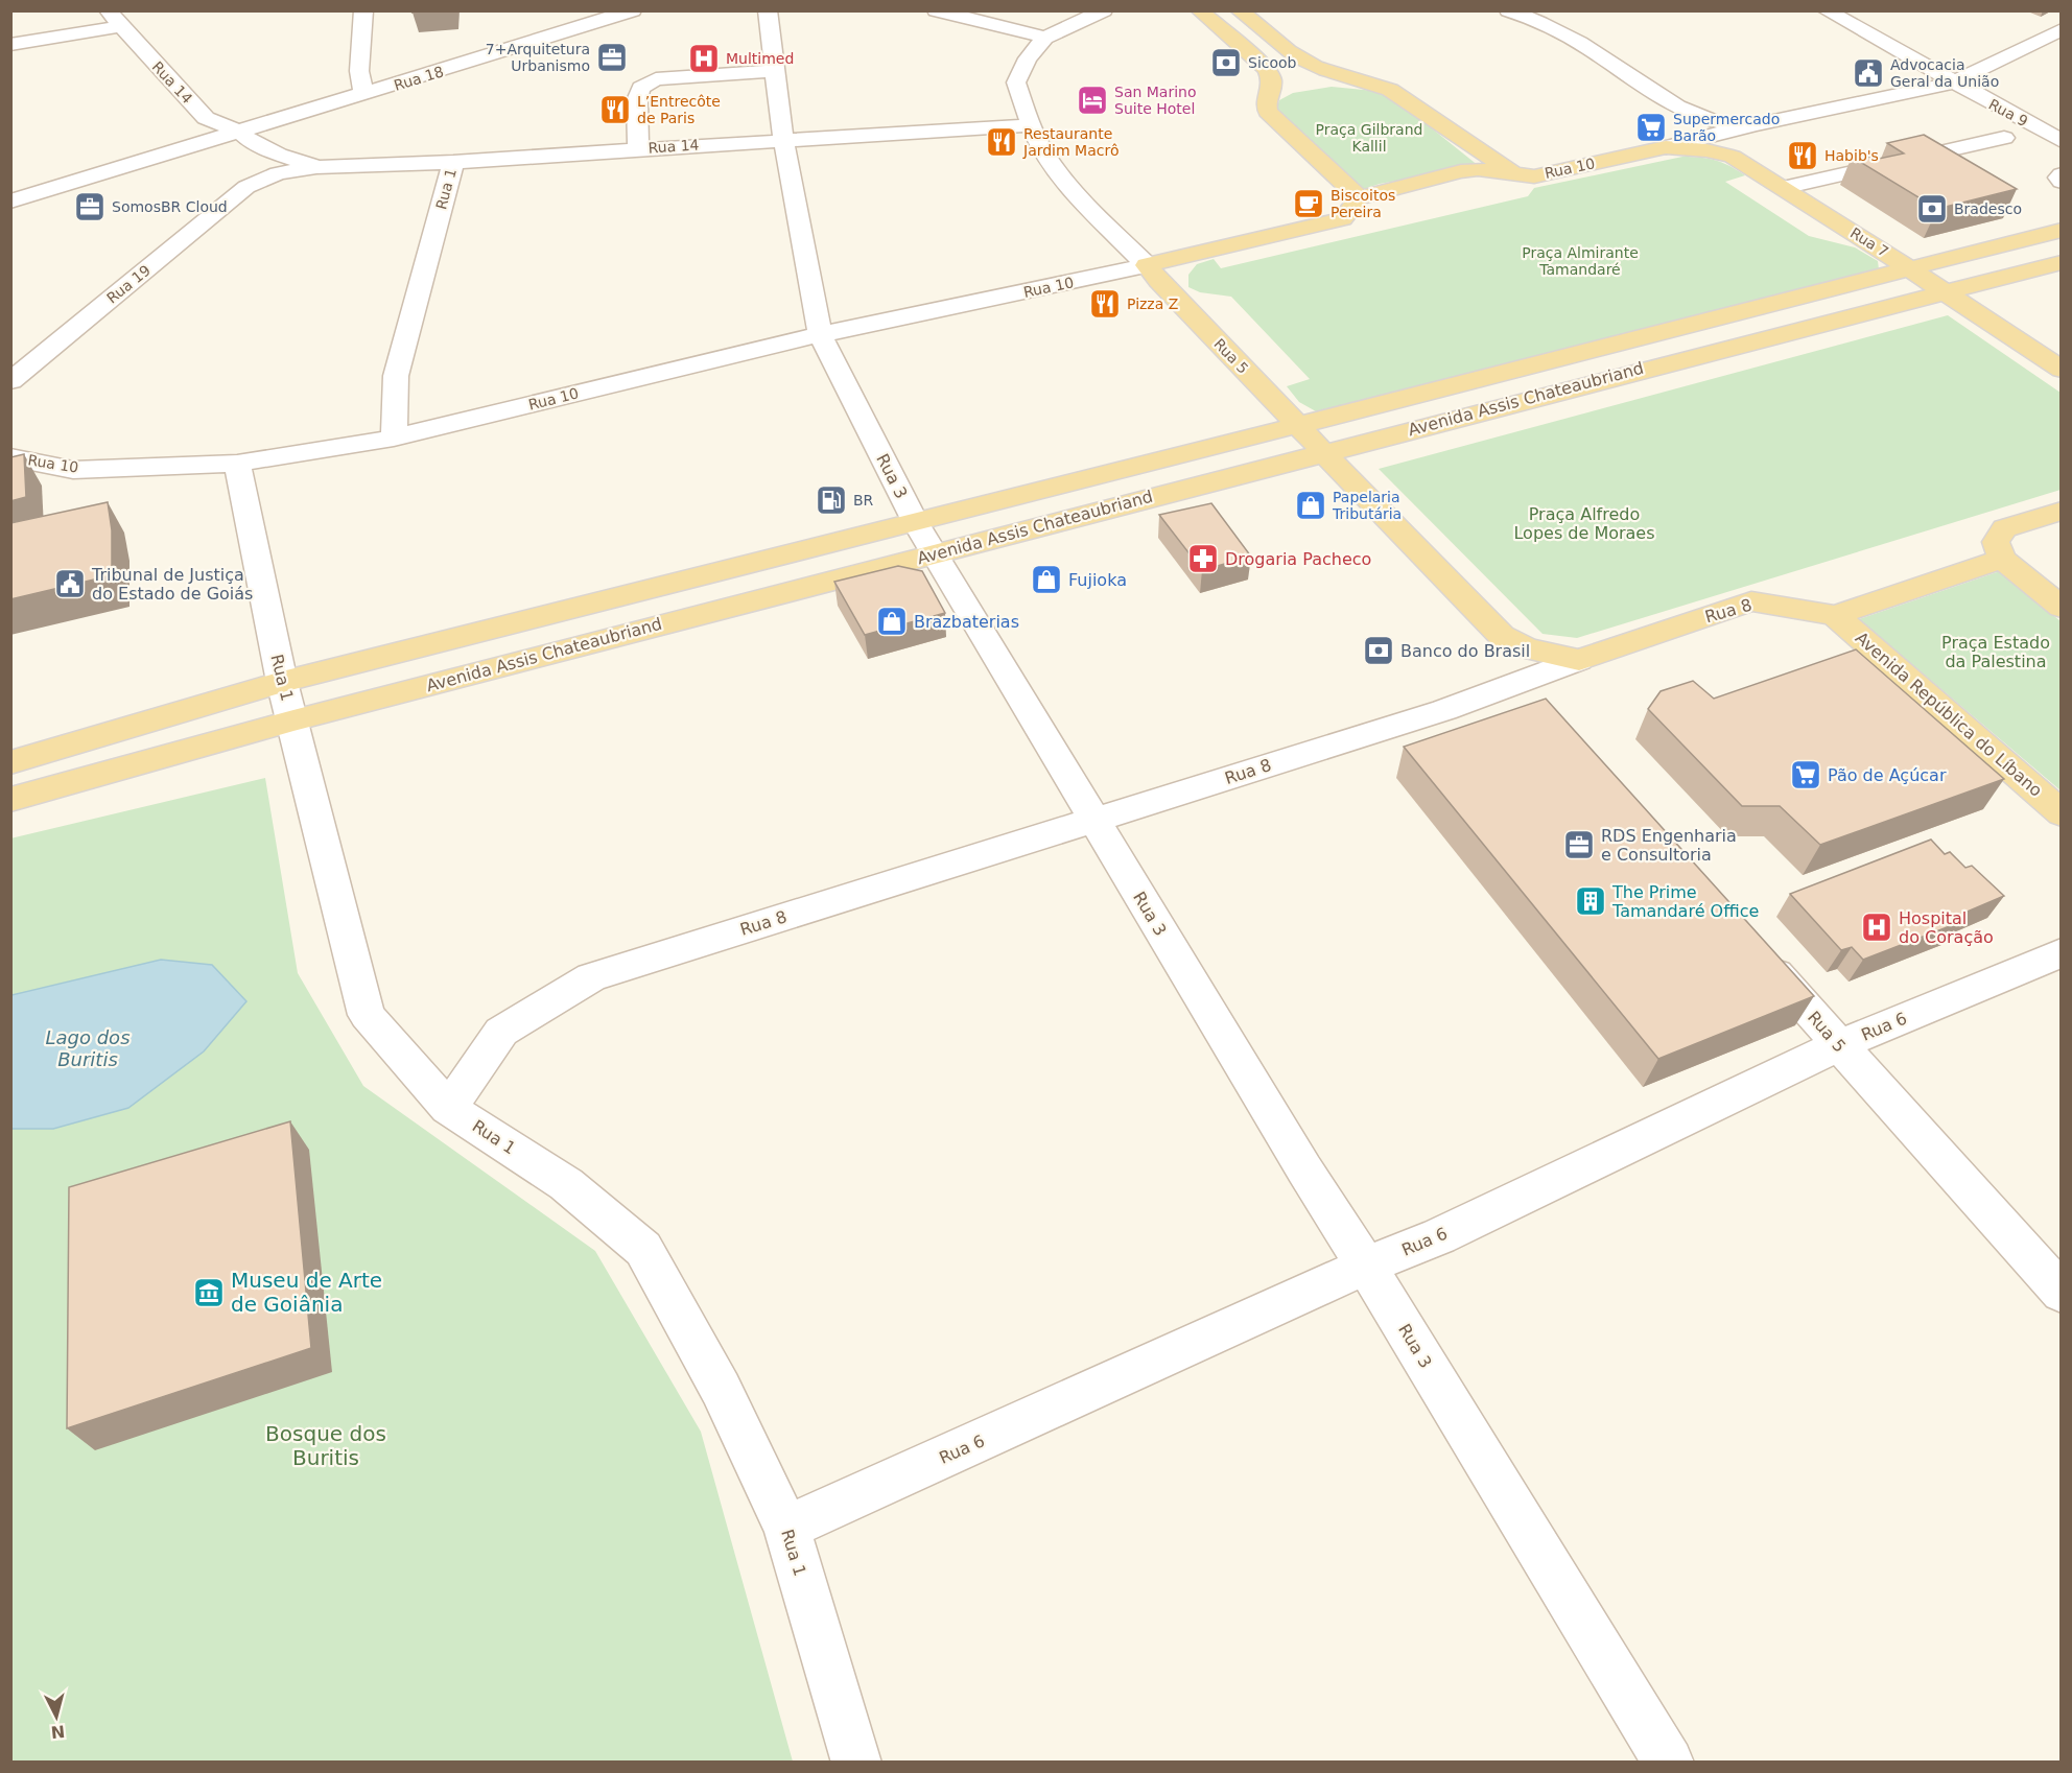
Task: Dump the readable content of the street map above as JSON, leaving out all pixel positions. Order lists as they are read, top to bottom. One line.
{"streets":{"main road":["Rua 10","Rua 7","Rua 5","Avenida Assis Chateaubriand","Rua 8","Avenida República do Líbano"],"street":["Rua 18","Rua 14","Rua 9","Rua 1","Rua 19","Rua 3","Rua 6"]},"crossings":[["Rua 18","Rua 14"],["Rua 14","Rua 1"],["Rua 14","Rua 19"],["Rua 14","Rua 5"],["Rua 14","Rua 3"],["Rua 9","Rua 10"],["Rua 10","Rua 1"],["Rua 10","Rua 7"],["Rua 10","Rua 5"],["Rua 10","Rua 3"],["Rua 1","Avenida Assis Chateaubriand"],["Rua 1","Rua 8"],["Rua 1","Rua 6"],["Rua 7","Avenida Assis Chateaubriand"],["Rua 5","Avenida Assis Chateaubriand"],["Rua 5","Rua 8"],["Rua 5","Rua 6"],["Avenida Assis Chateaubriand","Rua 3"],["Rua 3","Rua 8"],["Rua 3","Rua 6"],["Rua 8","Avenida República do Líbano"]],"water":["Lago dos Buritis"],"parks":["Praça Gilbrand Kallil","Praça Almirante Tamandaré","Praça Alfredo Lopes de Moraes","Praça Estado da Palestina","Bosque dos Buritis"],"places":{"office":["7+Arquitetura Urbanismo","SomosBR Cloud","RDS Engenharia e Consultoria"],"hospital":["Multimed","Hospital do Coração"],"bank":["Sicoob","Bradesco","Banco do Brasil"],"public building":["Advocacia Geral da União","Tribunal de Justiça do Estado de Goiás"],"hotel":["San Marino Suite Hotel"],"restaurant":["L’Entrecôte de Paris","Restaurante Jardim Macrô","Habib's","Pizza Z"],"supermarket":["Supermercado Barão","Pão de Açúcar"],"cafe":["Biscoitos Pereira"],"fuel station":["BR"],"shop":["Papelaria Tributária","Fujioka","Brazbaterias"],"pharmacy":["Drogaria Pacheco"],"building":["The Prime Tamandaré Office"],"museum":["Museu de Arte de Goiânia"]},"north":"bottom"}
